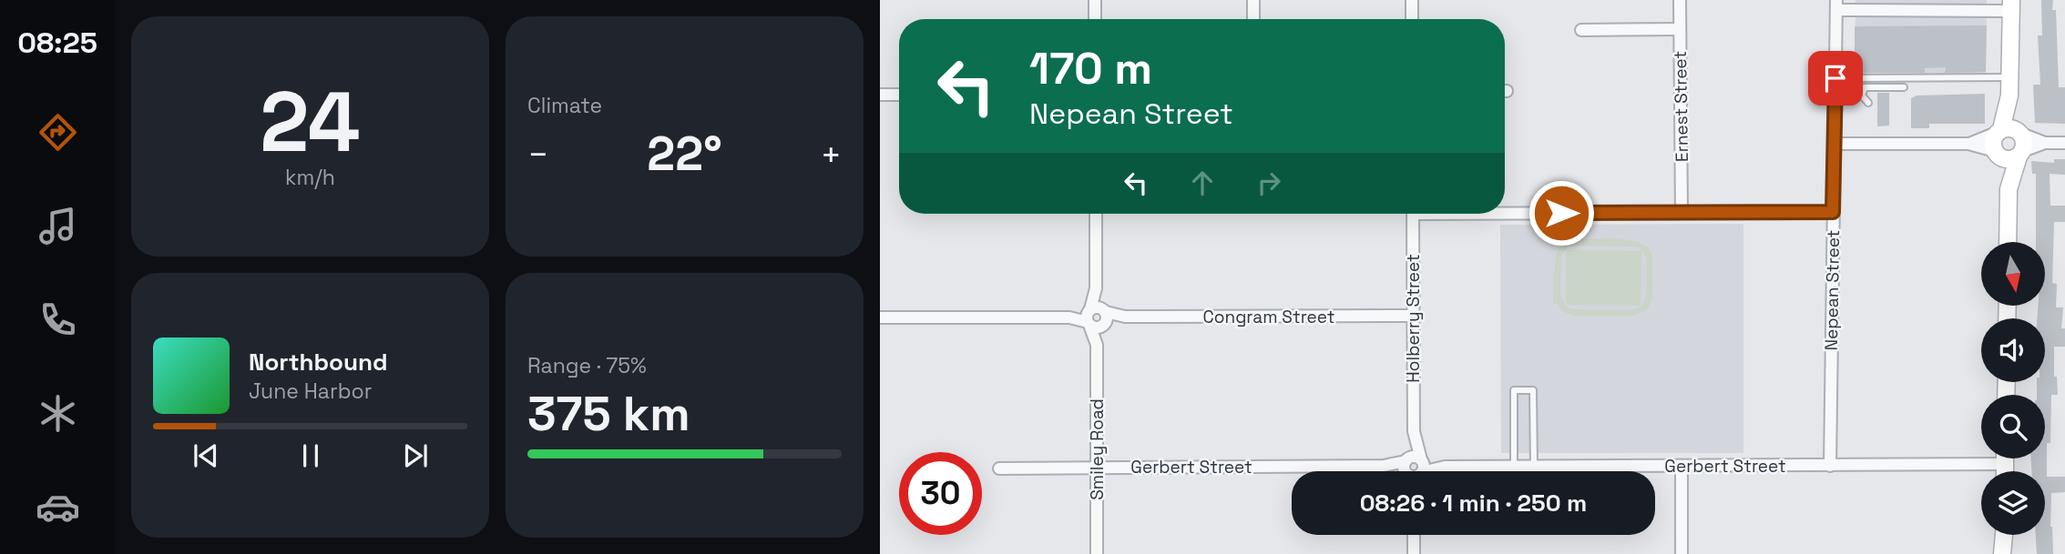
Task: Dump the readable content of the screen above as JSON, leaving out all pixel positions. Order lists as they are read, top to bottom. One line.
{"streets":{"street":["Ernest Street","Nepean Street","Congram Street","Holberry Street","Smiley Road","Gerbert Street"]},"crossings":[["Nepean Street","Gerbert Street"],["Congram Street","Holberry Street"],["Congram Street","Smiley Road"],["Holberry Street","Gerbert Street"],["Smiley Road","Gerbert Street"]],"north":"bottom","page":{"tabs":"08:25","tile":[["24","km/h"],"Climate",["Range · 75%","375 km"]],"turn":["170 m","Nepean Street"],"heat":["−","22°","+"],"song":["Northbound","June Harbor"],"limit":"30","trip":"08:26 · 1 min · 250 m"}}
